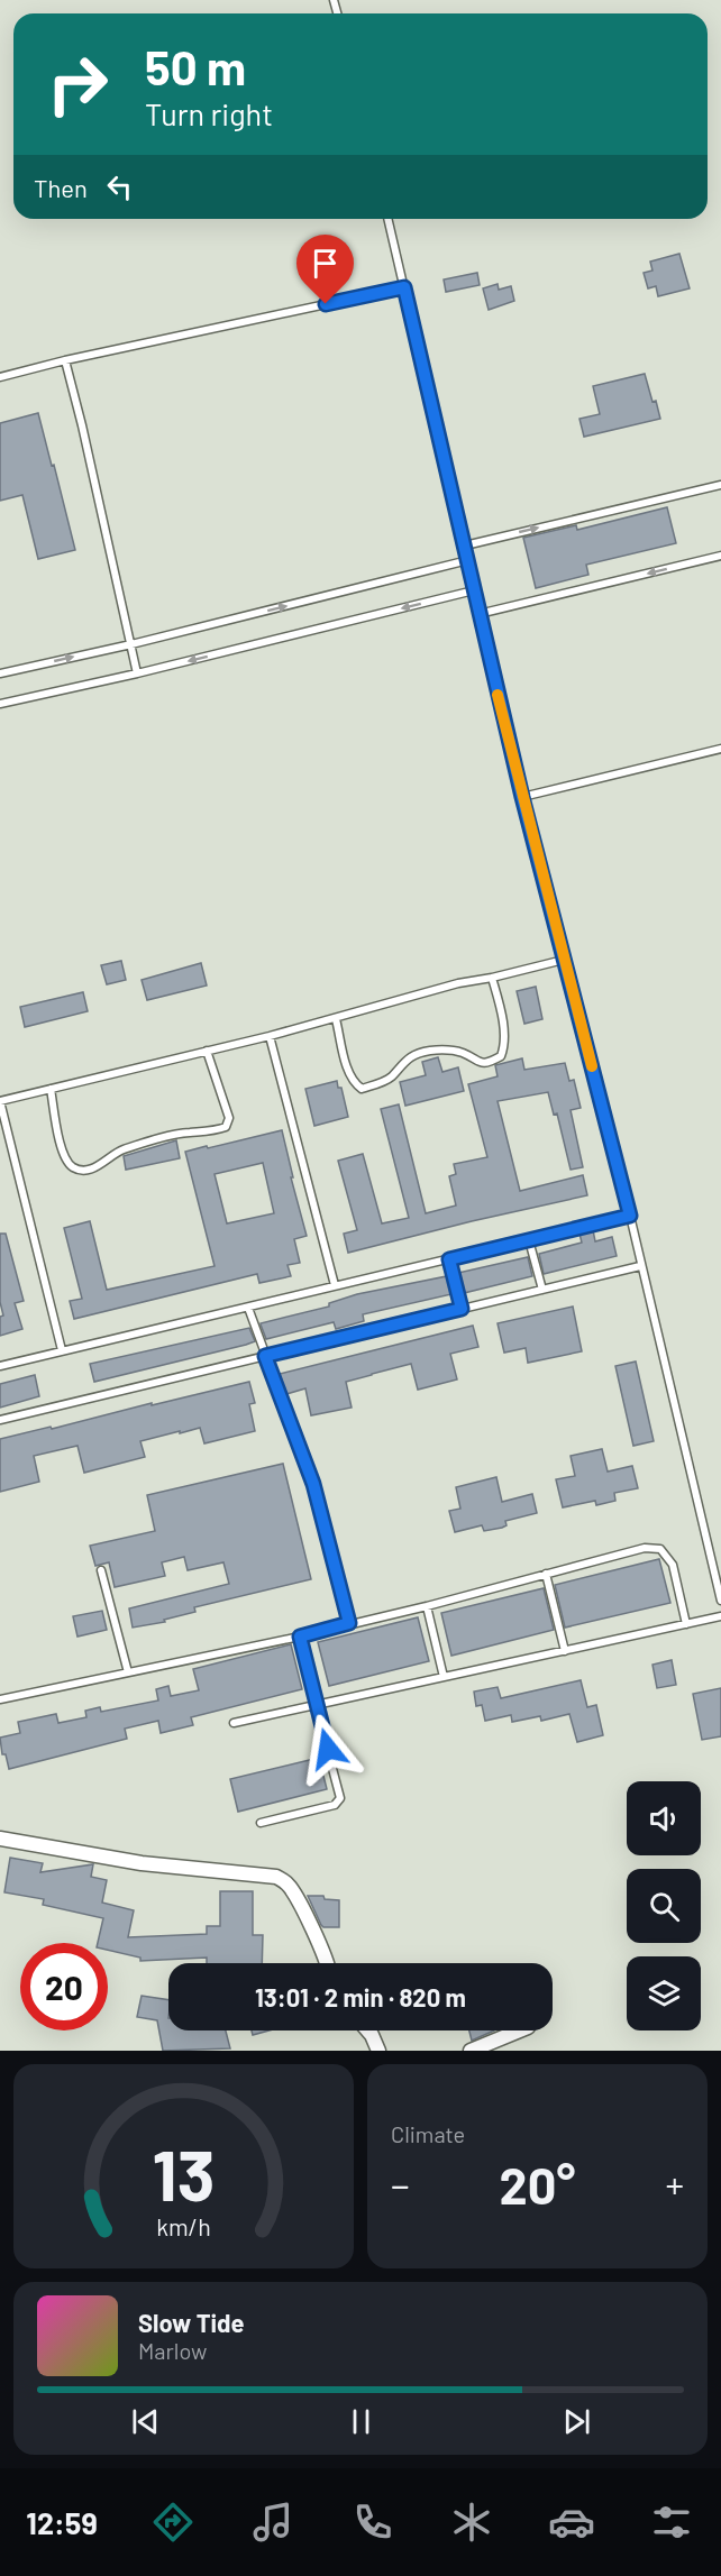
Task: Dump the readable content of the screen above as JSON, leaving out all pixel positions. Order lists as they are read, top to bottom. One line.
{"page":{"turn":["50 m","Turn right"],"then":"Then","limit":"20","trip":"13:01 · 2 min · 820 m","tile":"Climate","heat":["−","20°","+"],"song":["Slow Tide","Marlow"],"tabs":"12:59","gauge":["13","km/h"]}}
